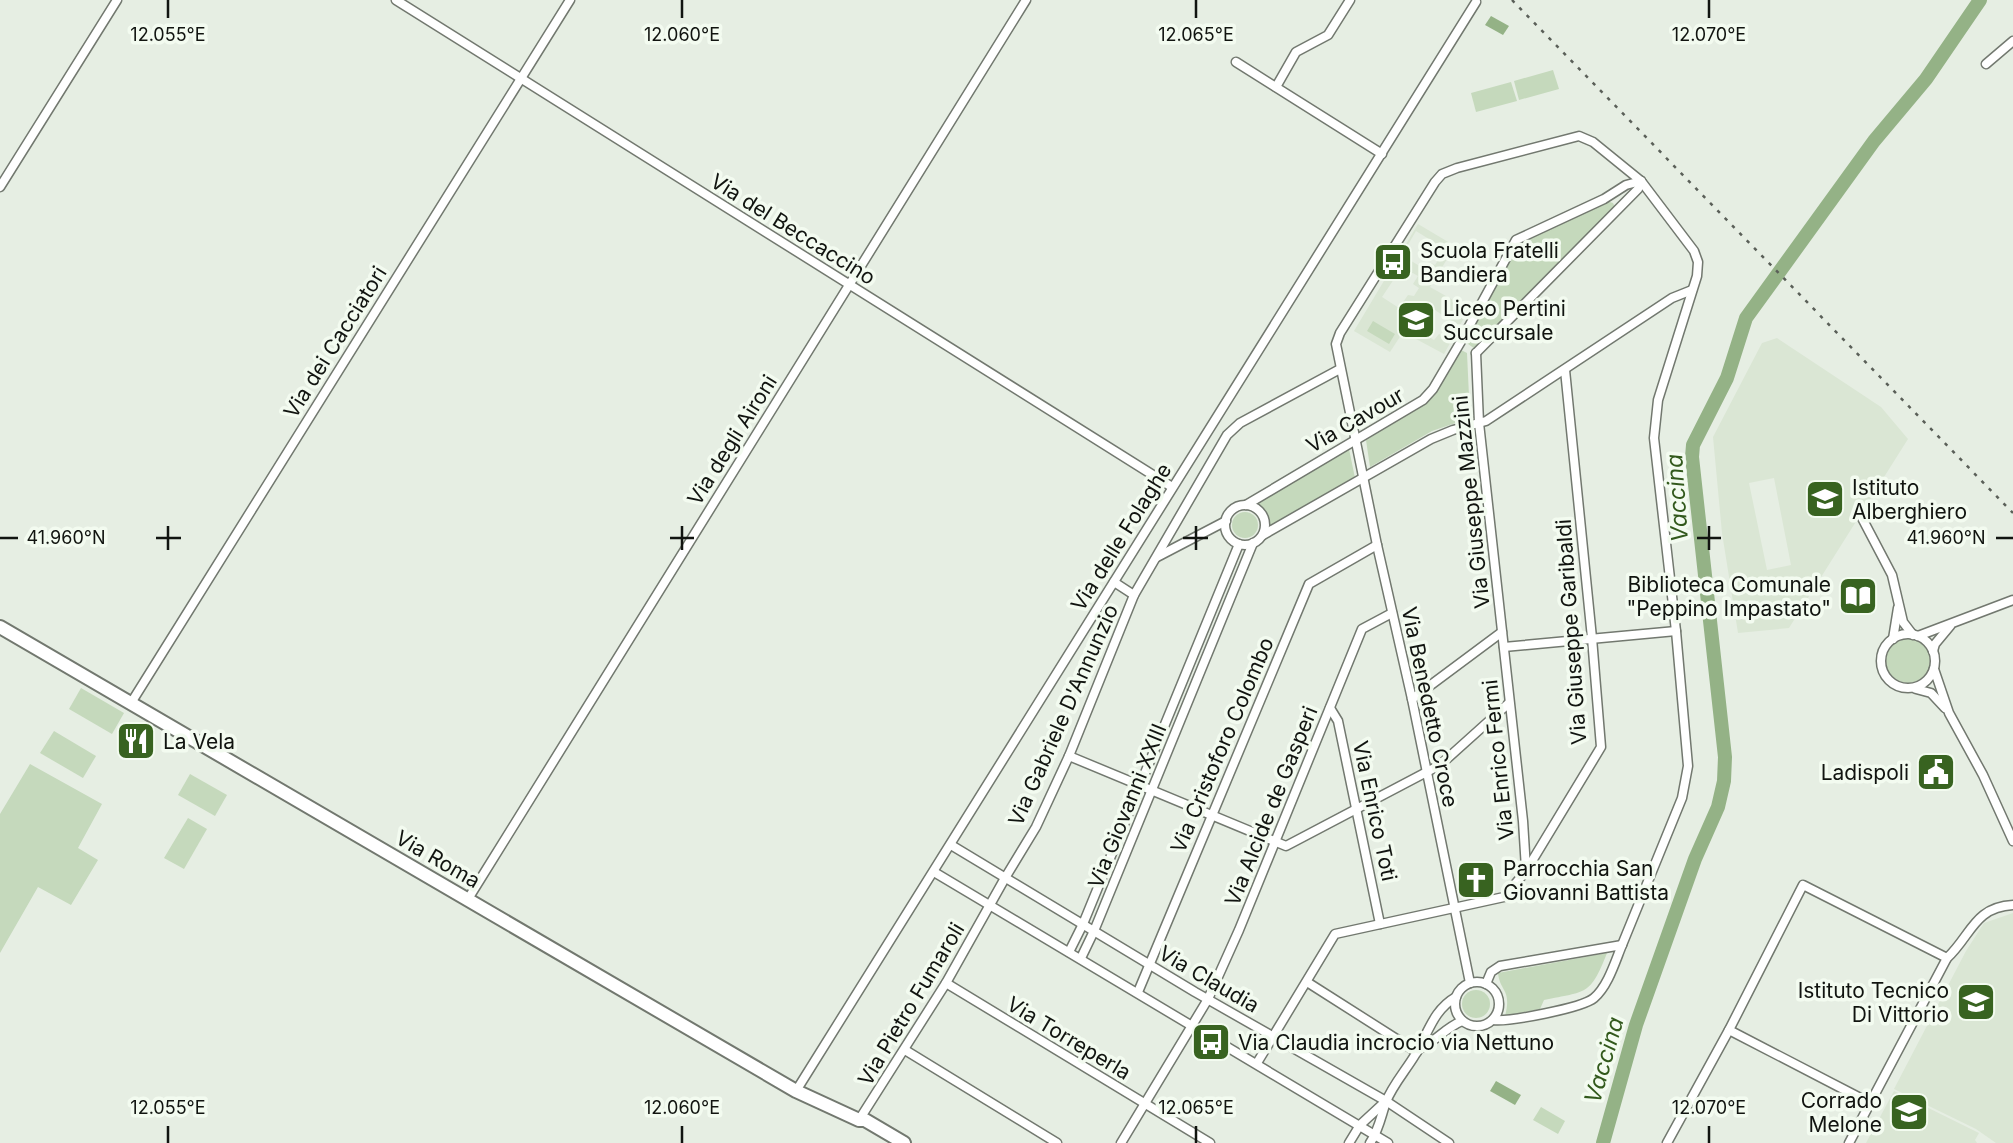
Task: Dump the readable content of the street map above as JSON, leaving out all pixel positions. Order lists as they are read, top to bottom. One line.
{"streets":{"street":["Via del Beccaccino","Via dei Cacciatori","Via Cavour","Via degli Aironi","Via Giuseppe Mazzini","Via delle Folaghe","Via Giuseppe Garibaldi","Via Benedetto Croce","Via Gabriele D'Annunzio","Via Cristoforo Colombo","Via Enrico Fermi","Via Giovanni XXIII","Via Alcide de Gasperi","Via Enrico Toti","Via Roma","Via Claudia","Via Pietro Fumaroli","Via Torreperla"]},"crossings":[["Via del Beccaccino","Via dei Cacciatori"],["Via del Beccaccino","Via degli Aironi"],["Via del Beccaccino","Via delle Folaghe"],["Via dei Cacciatori","Via Roma"],["Via Cavour","Via Benedetto Croce"],["Via Cavour","Via Giovanni XXIII"],["Via degli Aironi","Via Roma"],["Via Giuseppe Mazzini","Via Enrico Fermi"],["Via delle Folaghe","Via Roma"],["Via delle Folaghe","Via Claudia"],["Via Giuseppe Garibaldi","Via Benedetto Croce"],["Via Giuseppe Garibaldi","Via Enrico Fermi"],["Via Giuseppe Garibaldi","Via Enrico Toti"],["Via Giuseppe Garibaldi","Via Claudia"],["Via Benedetto Croce","Via Gabriele D'Annunzio"],["Via Benedetto Croce","Via Cristoforo Colombo"],["Via Benedetto Croce","Via Alcide de Gasperi"],["Via Gabriele D'Annunzio","Via Claudia"],["Via Gabriele D'Annunzio","Via Pietro Fumaroli"],["Via Cristoforo Colombo","Via Claudia"],["Via Giovanni XXIII","Via Claudia"],["Via Alcide de Gasperi","Via Enrico Toti"],["Via Alcide de Gasperi","Via Claudia"],["Via Alcide de Gasperi","Via Torreperla"],["Via Roma","Via Pietro Fumaroli"],["Via Pietro Fumaroli","Via Torreperla"]],"water":["Vaccina"],"places":{"bus stop":["Scuola Fratelli Bandiera","Via Claudia incrocio via Nettuno"],"school or university":["Liceo Pertini Succursale","Istituto Alberghiero","Istituto Tecnico Di Vittorio","Corrado Melone"],"library":["Biblioteca Comunale \"Peppino Impastato\""],"restaurant":["La Vela"],"public building":["Ladispoli"],"church":["Parrocchia San Giovanni Battista"]},"coordinates":["12.055°E","12.060°E","12.065°E","12.070°E","41.960°N"]}
